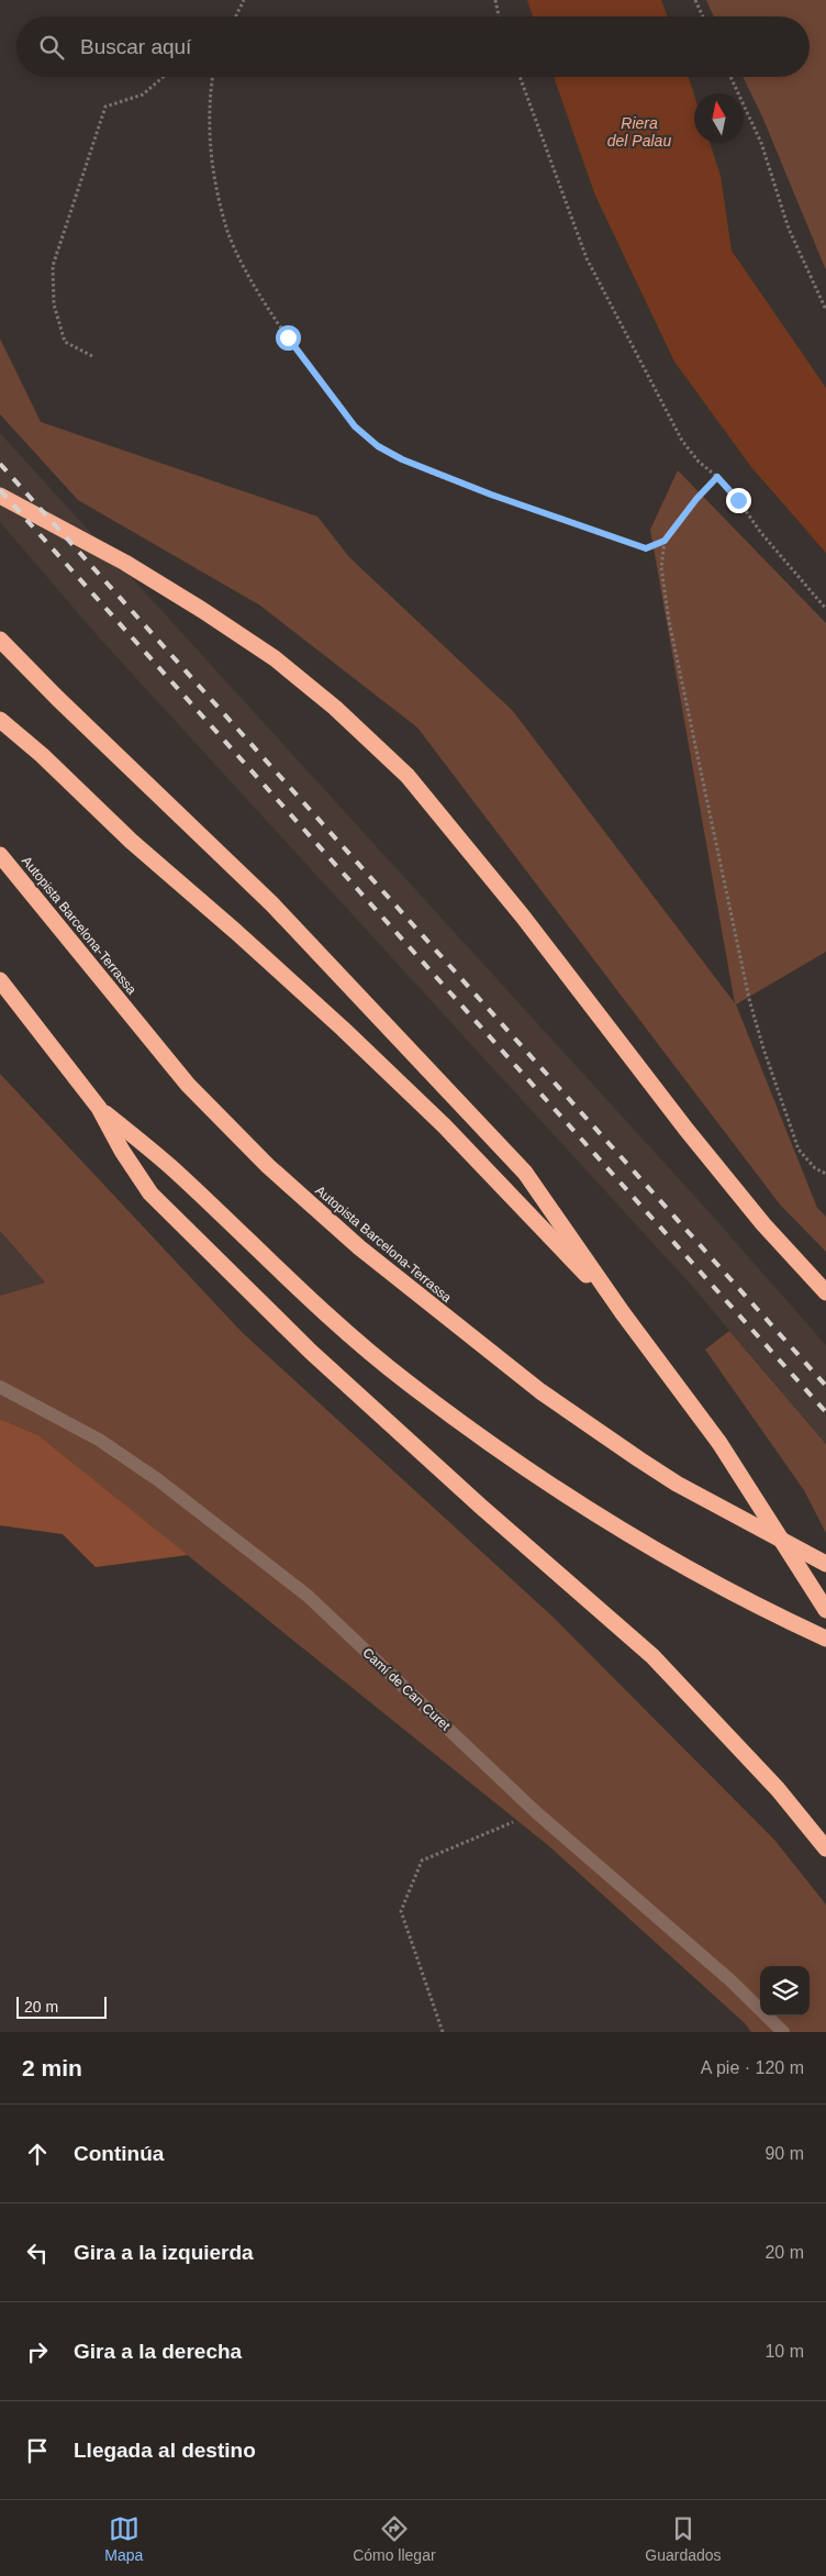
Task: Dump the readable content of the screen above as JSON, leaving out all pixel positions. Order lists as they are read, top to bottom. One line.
{"streets":{"highway":["Autopista Barcelona-Terrassa"],"street":["Camí de Can Curet"]},"water":["Riera del Palau"],"scale_bar":"20 m","north":"top","page":{"search":"Buscar aquí","scale":"20 m","heading":["2 min","A pie · 120 m"],"list":[["Continúa","90 m"],["Gira a la izquierda","20 m"],["Gira a la derecha","10 m"],"Llegada al destino"],"nav":["Mapa","Cómo llegar","Guardados"]}}
